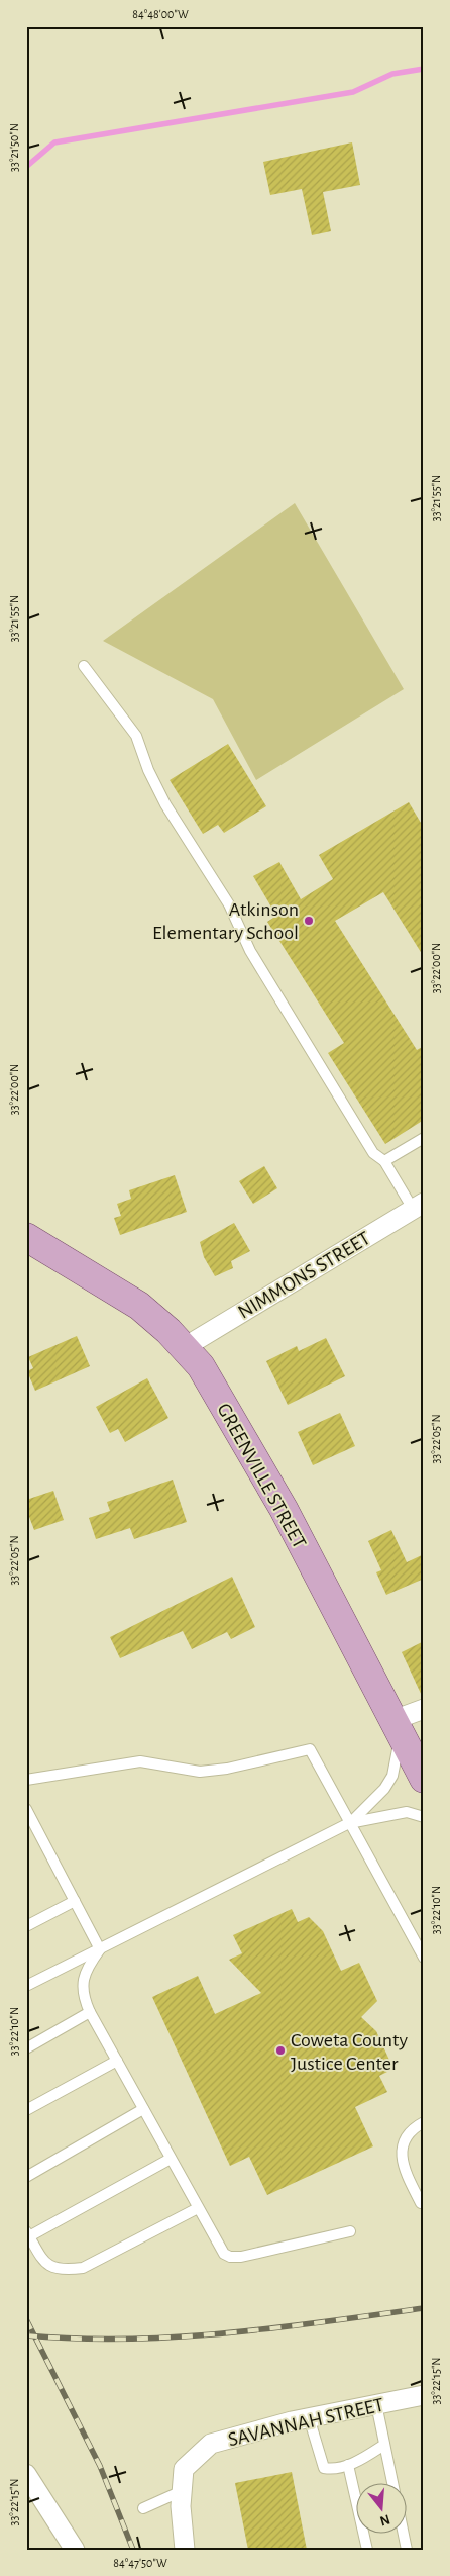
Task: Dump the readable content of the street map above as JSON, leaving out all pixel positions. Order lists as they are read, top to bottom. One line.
{"streets":{"main road":["GREENVILLE STREET"],"street":["NIMMONS STREET","SAVANNAH STREET"]},"crossings":[["NIMMONS STREET","GREENVILLE STREET"]],"places":["Atkinson Elementary School","Coweta County Justice Center"],"north":"bottom","coordinates":["84°48'00\"W","33°21'50\"N","33°21'55\"N","33°22'00\"N","33°22'05\"N","33°22'10\"N","33°22'15\"N","84°47'50\"W"]}
